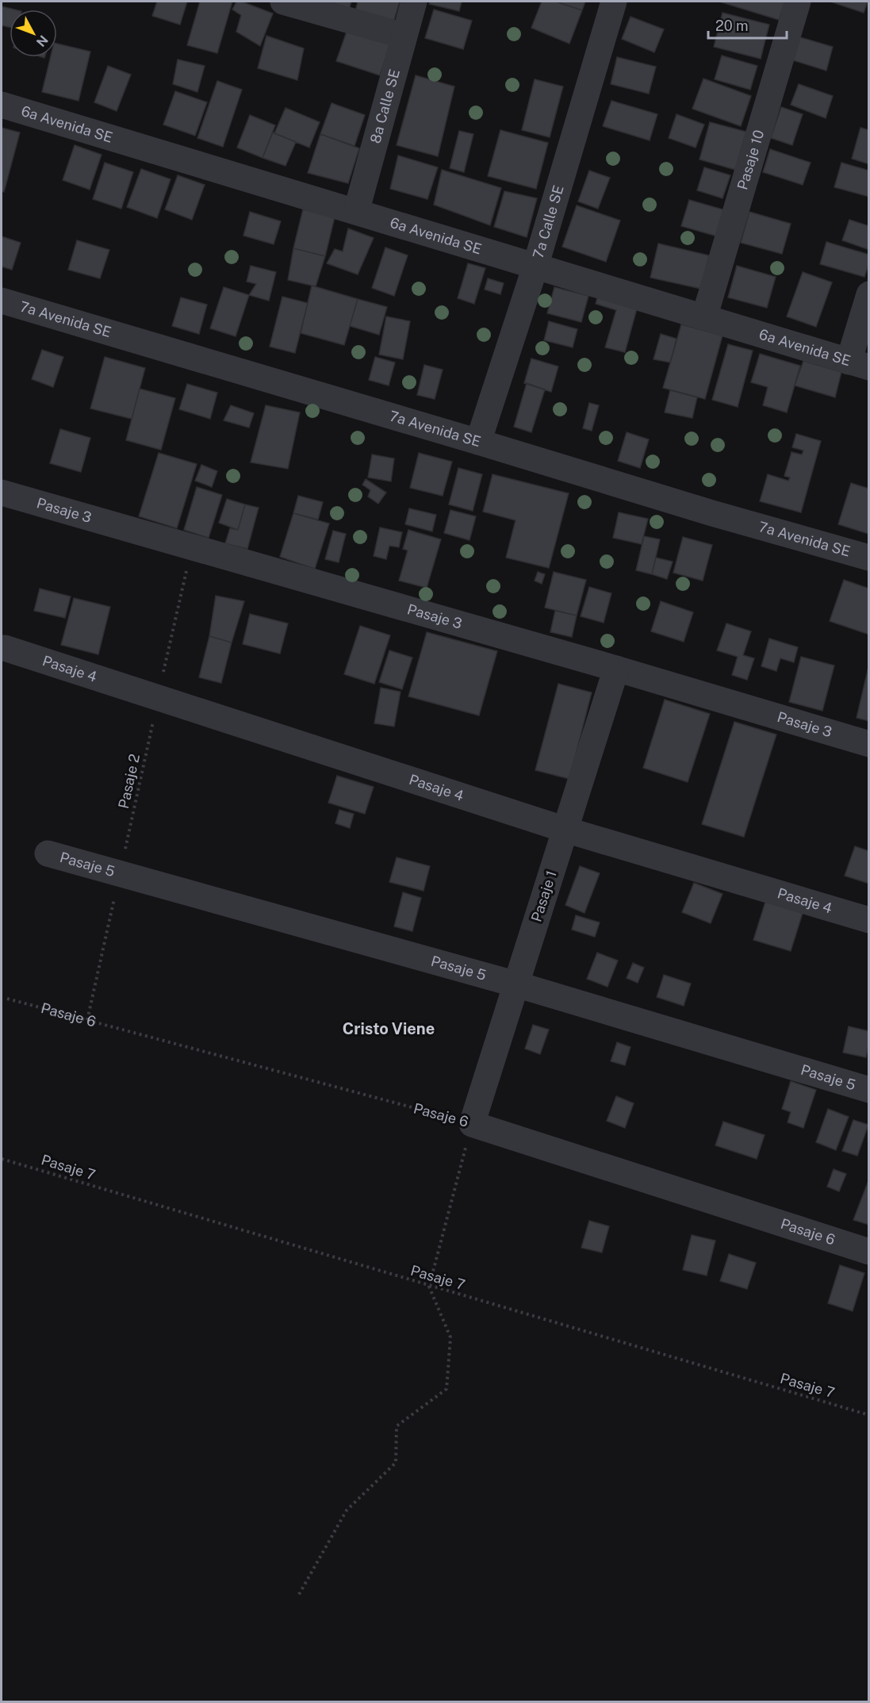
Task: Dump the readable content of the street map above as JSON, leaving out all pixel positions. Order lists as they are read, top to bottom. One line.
{"streets":{"street":["8a Calle SE","6a Avenida SE","Pasaje 10","7a Calle SE","7a Avenida SE","Pasaje 3","Pasaje 4","Pasaje 5","Pasaje 1","Pasaje 6"],"path":["Pasaje 2","Pasaje 7"]},"crossings":[["8a Calle SE","6a Avenida SE"],["6a Avenida SE","Pasaje 10"],["6a Avenida SE","7a Calle SE"],["7a Calle SE","7a Avenida SE"],["Pasaje 3","Pasaje 2"],["Pasaje 3","Pasaje 1"],["Pasaje 4","Pasaje 2"],["Pasaje 4","Pasaje 1"],["Pasaje 2","Pasaje 5"],["Pasaje 2","Pasaje 6"],["Pasaje 5","Pasaje 1"],["Pasaje 1","Pasaje 6"]],"districts":["Cristo Viene"],"scale_bar":"20 m","north":"bottom right"}
